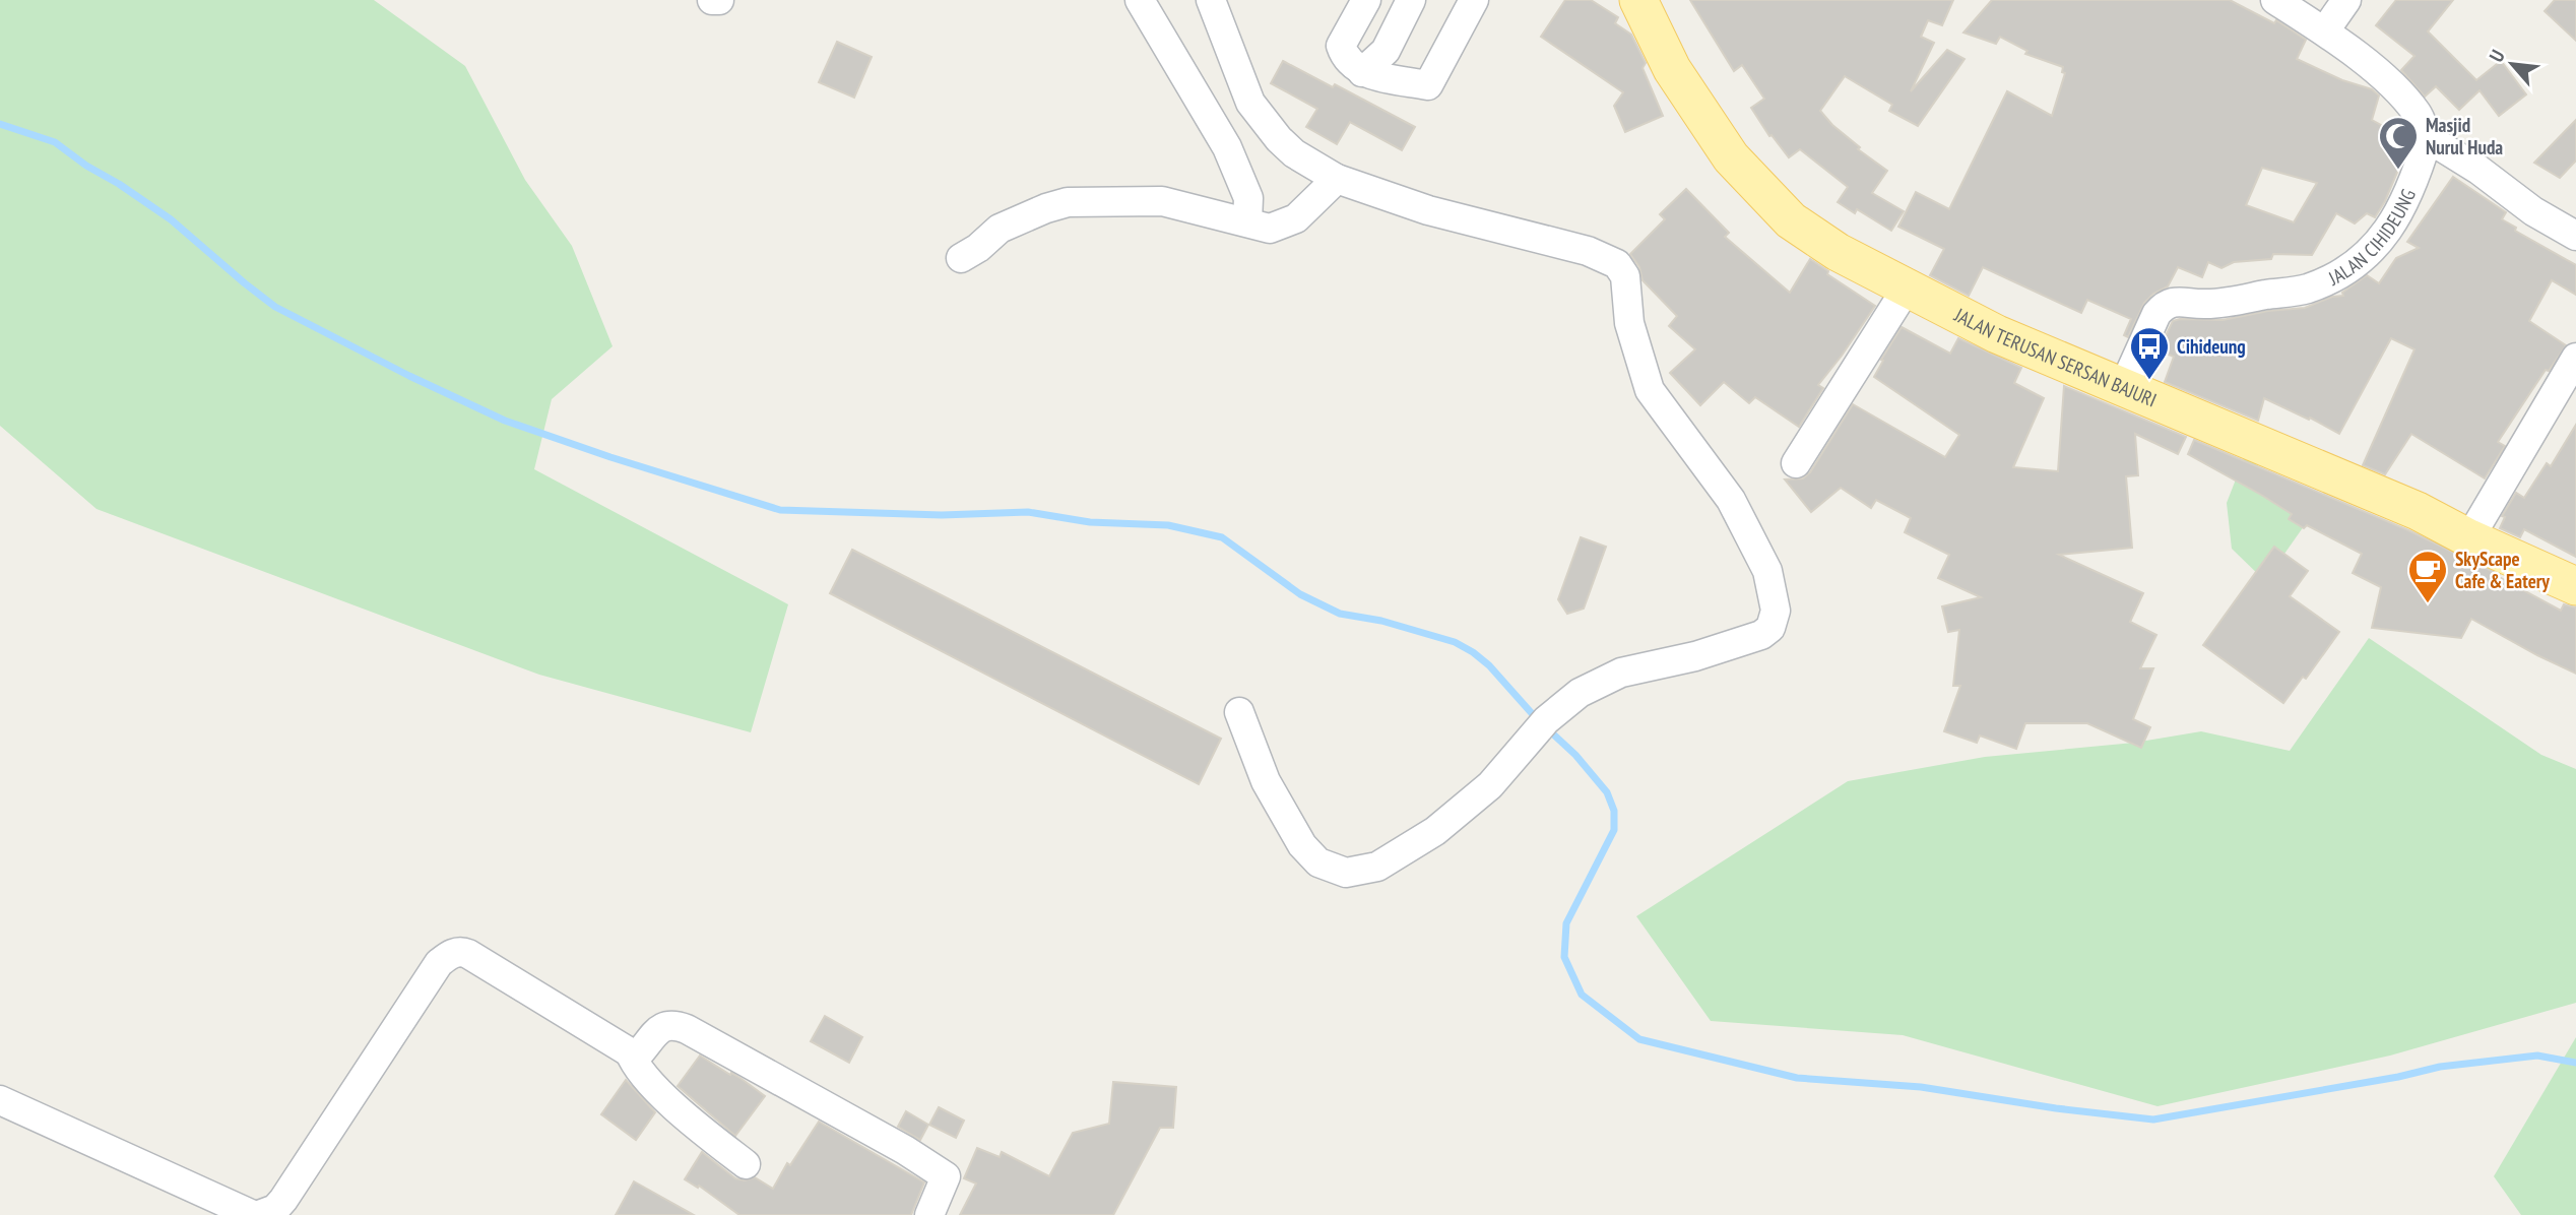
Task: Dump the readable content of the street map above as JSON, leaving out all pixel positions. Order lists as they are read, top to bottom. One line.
{"streets":{"main road":["JALAN TERUSAN SERSAN BAJURI"],"street":["JALAN CIHIDEUNG"]},"crossings":[["JALAN CIHIDEUNG","JALAN TERUSAN SERSAN BAJURI"]],"places":{"mosque":["Masjid Nurul Huda"],"bus stop":["Cihideung"],"cafe":["SkyScape Cafe & Eatery"]},"north":"top left"}
